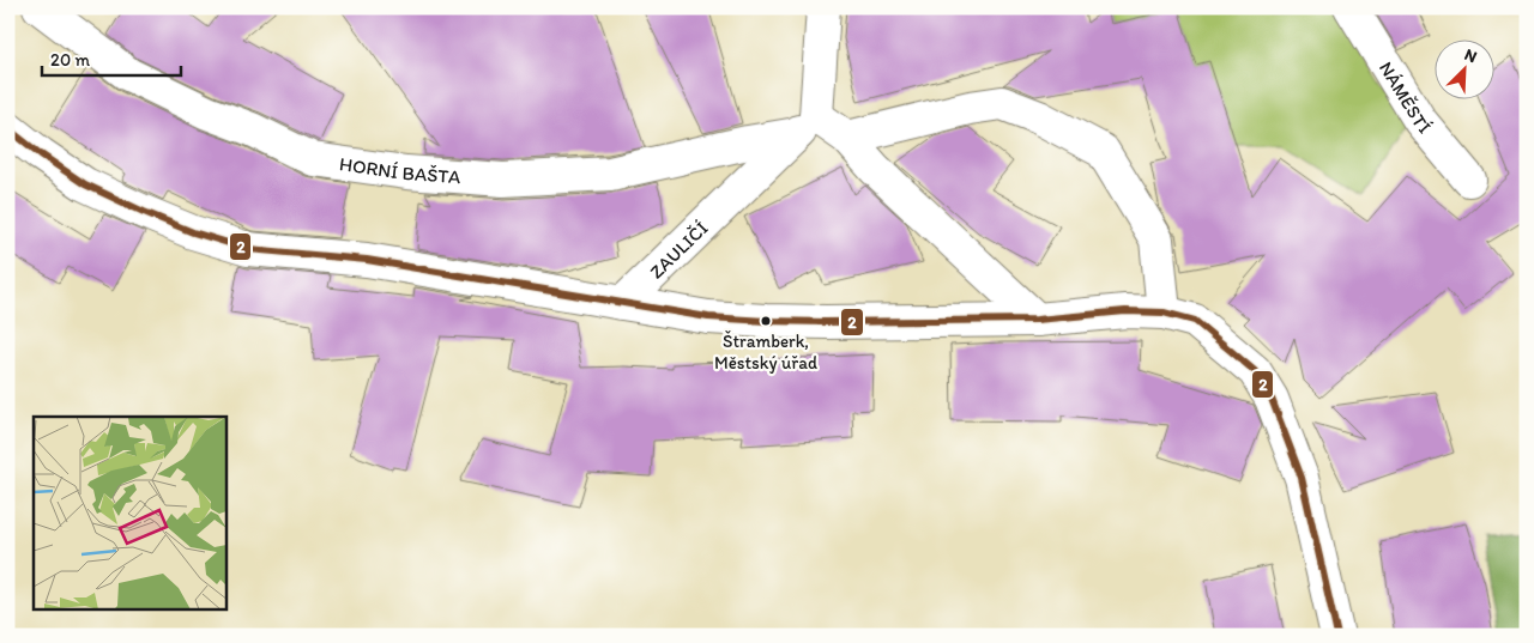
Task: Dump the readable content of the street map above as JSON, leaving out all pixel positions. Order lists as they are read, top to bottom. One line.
{"streets":{"street":["NÁMĚSTÍ","HORNÍ BAŠTA","ZAULIČÍ"]},"crossings":[["HORNÍ BAŠTA","ZAULIČÍ"]],"places":["Štramberk, Městský úřad"],"lines":["transit line 2"],"scale_bar":"20 m","north":"top right"}
